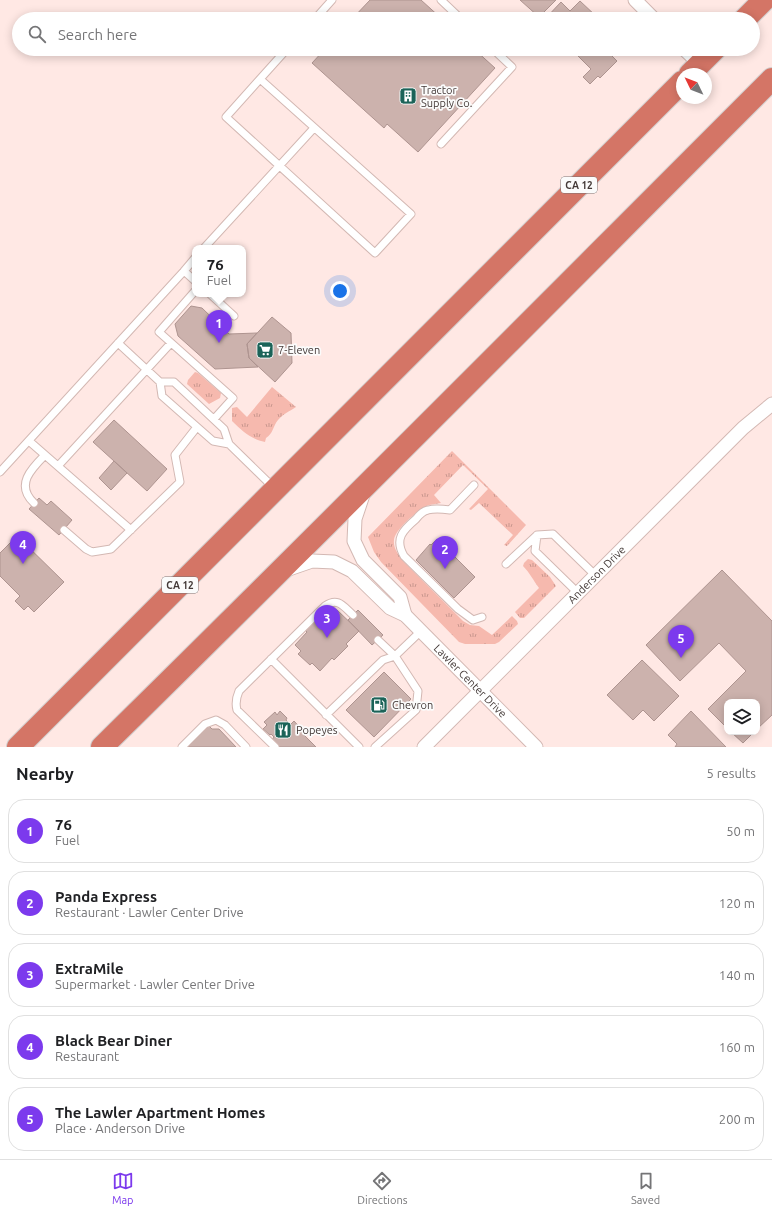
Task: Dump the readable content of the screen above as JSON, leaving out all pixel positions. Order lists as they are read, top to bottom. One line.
{"streets":{"highway":["CA 12"],"street":["Anderson Drive","Lawler Center Drive"]},"crossings":[["Anderson Drive","Lawler Center Drive"]],"places":{"building":["Tractor Supply Co."],"supermarket":["7-Eleven"],"fuel station":["Chevron"],"restaurant":["Popeyes"]},"north":"top left","page":{"search":"Search here","popup":["76","Fuel"],"pins":["1","4","2","3","5"],"heading":["Nearby","5 results"],"list":[{"mark":"1","name":"76","note":"Fuel","value":"50 m"},{"mark":"2","name":"Panda Express","note":"Restaurant · Lawler Center Drive","value":"120 m"},{"mark":"3","name":"ExtraMile","note":"Supermarket · Lawler Center Drive","value":"140 m"},{"mark":"4","name":"Black Bear Diner","note":"Restaurant","value":"160 m"},{"mark":"5","name":"The Lawler Apartment Homes","note":"Place · Anderson Drive","value":"200 m"}],"nav":["Map","Directions","Saved"]}}
